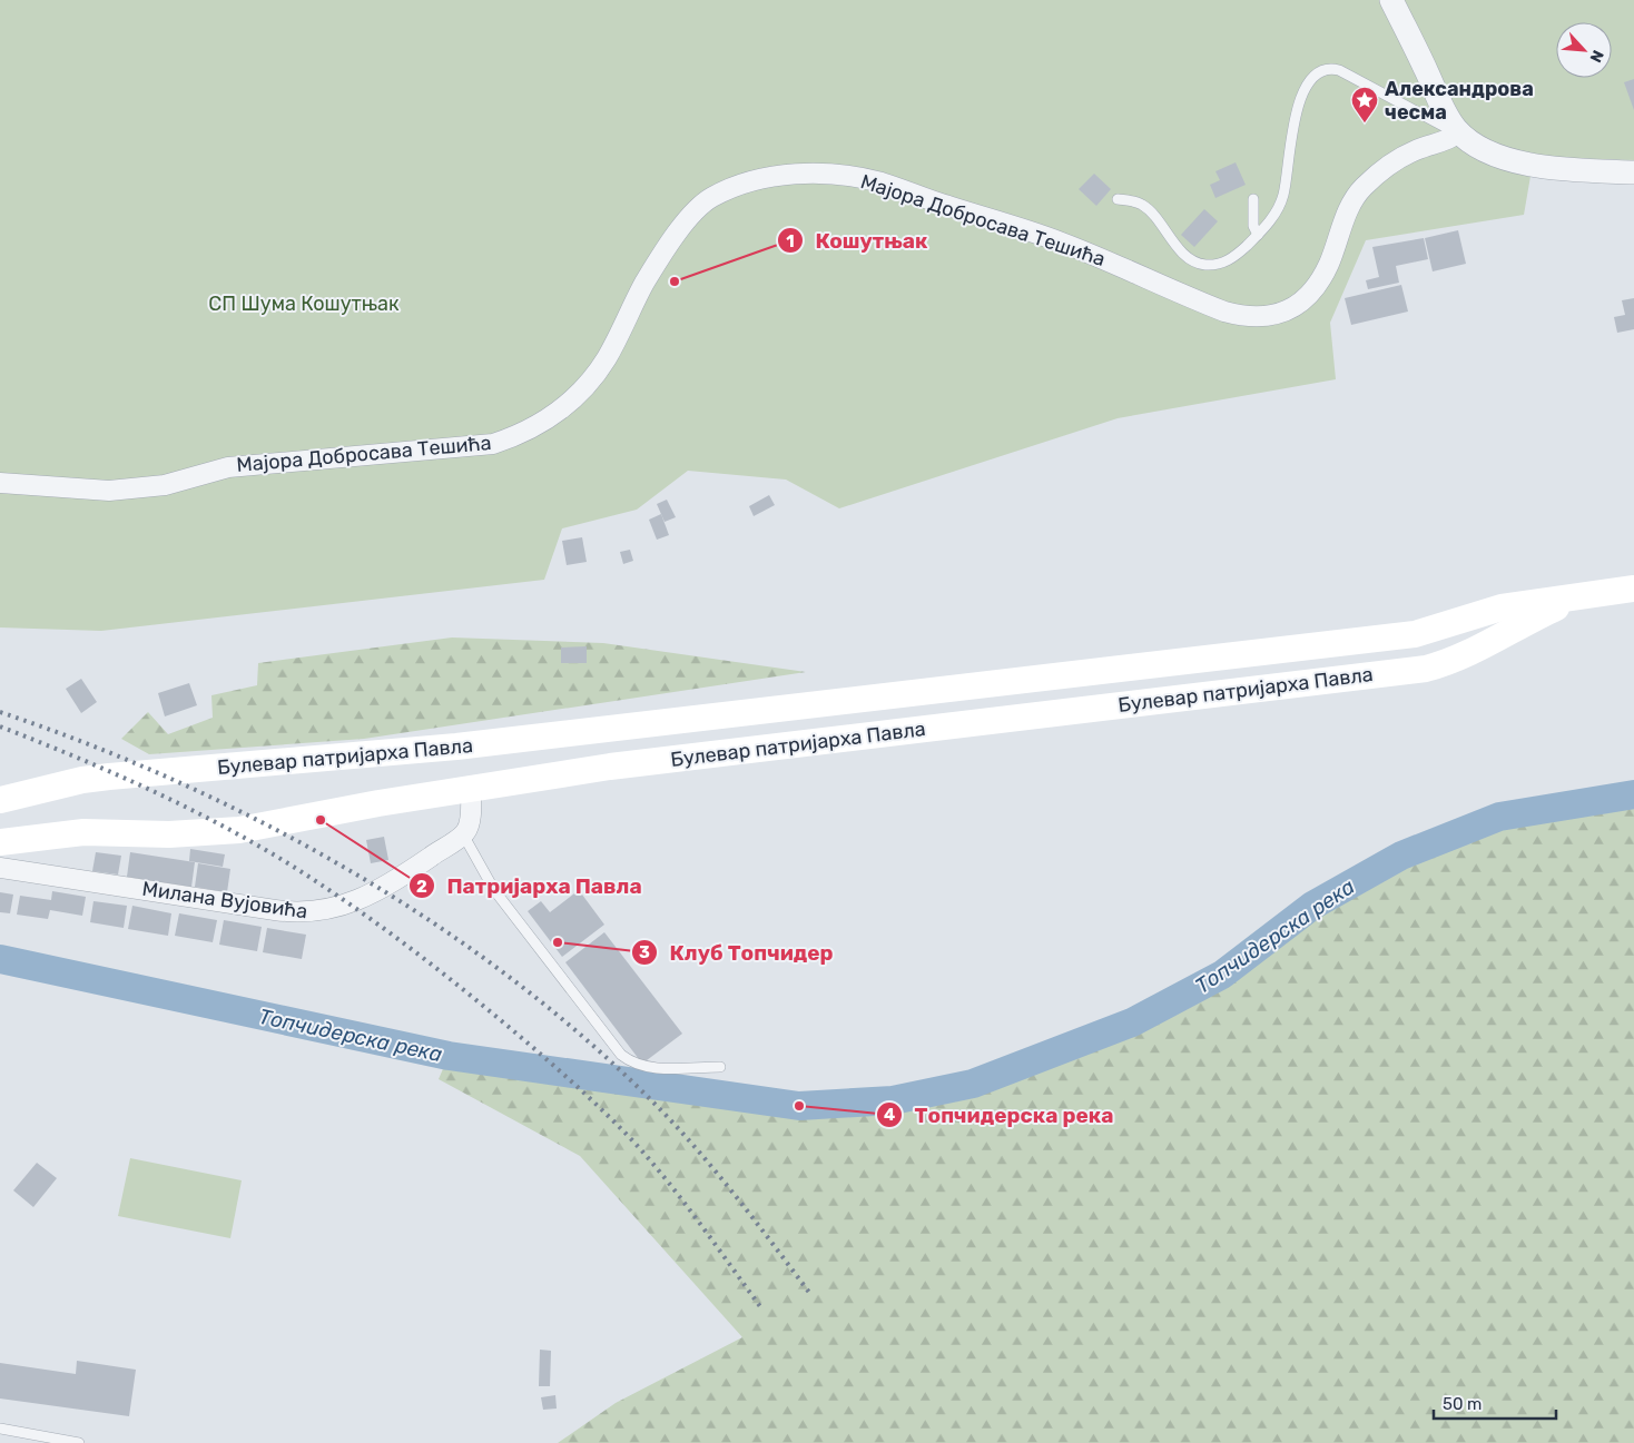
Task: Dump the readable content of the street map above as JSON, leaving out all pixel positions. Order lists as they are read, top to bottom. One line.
{"streets":{"main road":["Булевар патријарха Павла"],"street":["Мајора Добросава Тешића","Милана Вујовића"]},"water":["Топчидерска река"],"parks":["СП Шума Кошутњак"],"places":{"place":["Александрова чесма"],"other":["Кошутњак","Патријарха Павла","Клуб Топчидер","Топчидерска река"]},"scale_bar":"50 m","north":"bottom right"}
